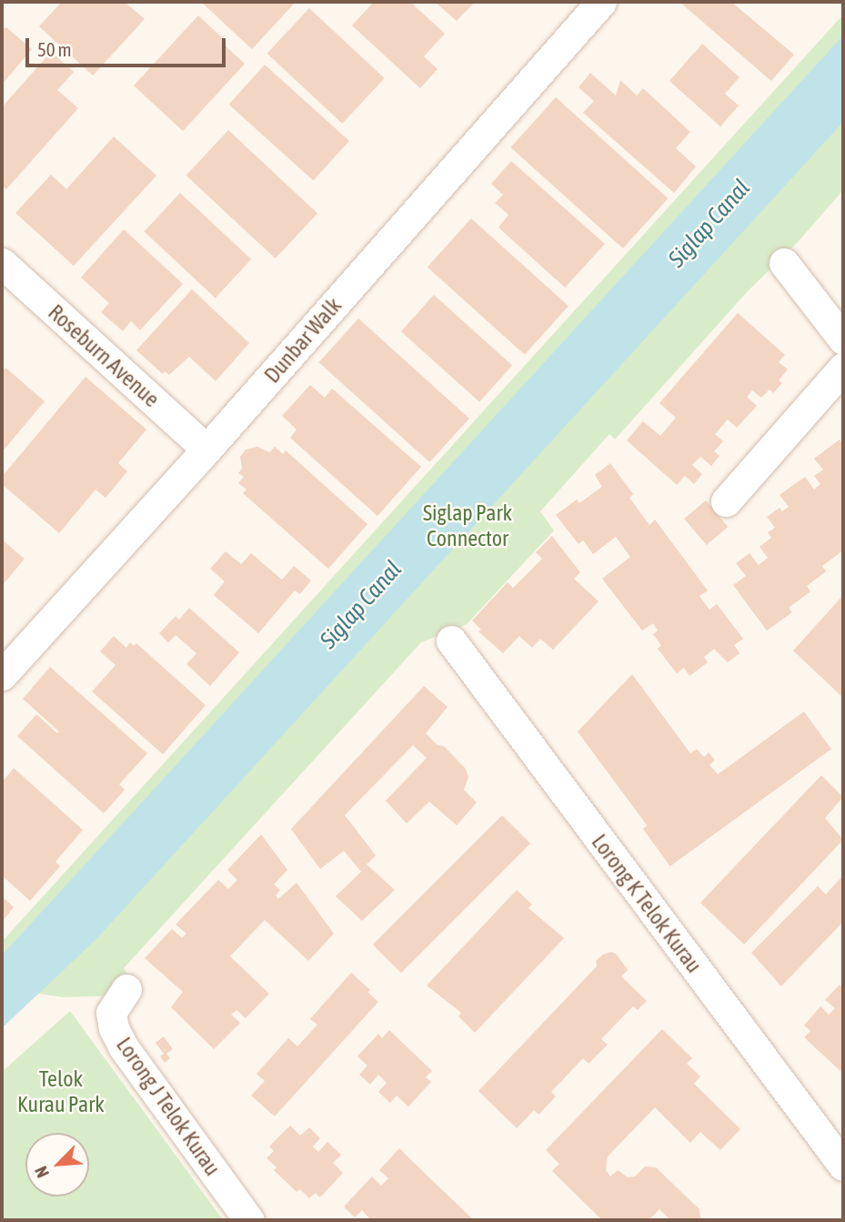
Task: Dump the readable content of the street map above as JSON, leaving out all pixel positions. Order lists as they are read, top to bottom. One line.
{"streets":{"street":["Dunbar Walk","Roseburn Avenue","Lorong K Telok Kurau","Lorong J Telok Kurau"]},"crossings":[["Dunbar Walk","Roseburn Avenue"]],"water":["Siglap Canal"],"parks":["Siglap Park Connector","Telok Kurau Park"],"scale_bar":"50 m","north":"bottom left"}
